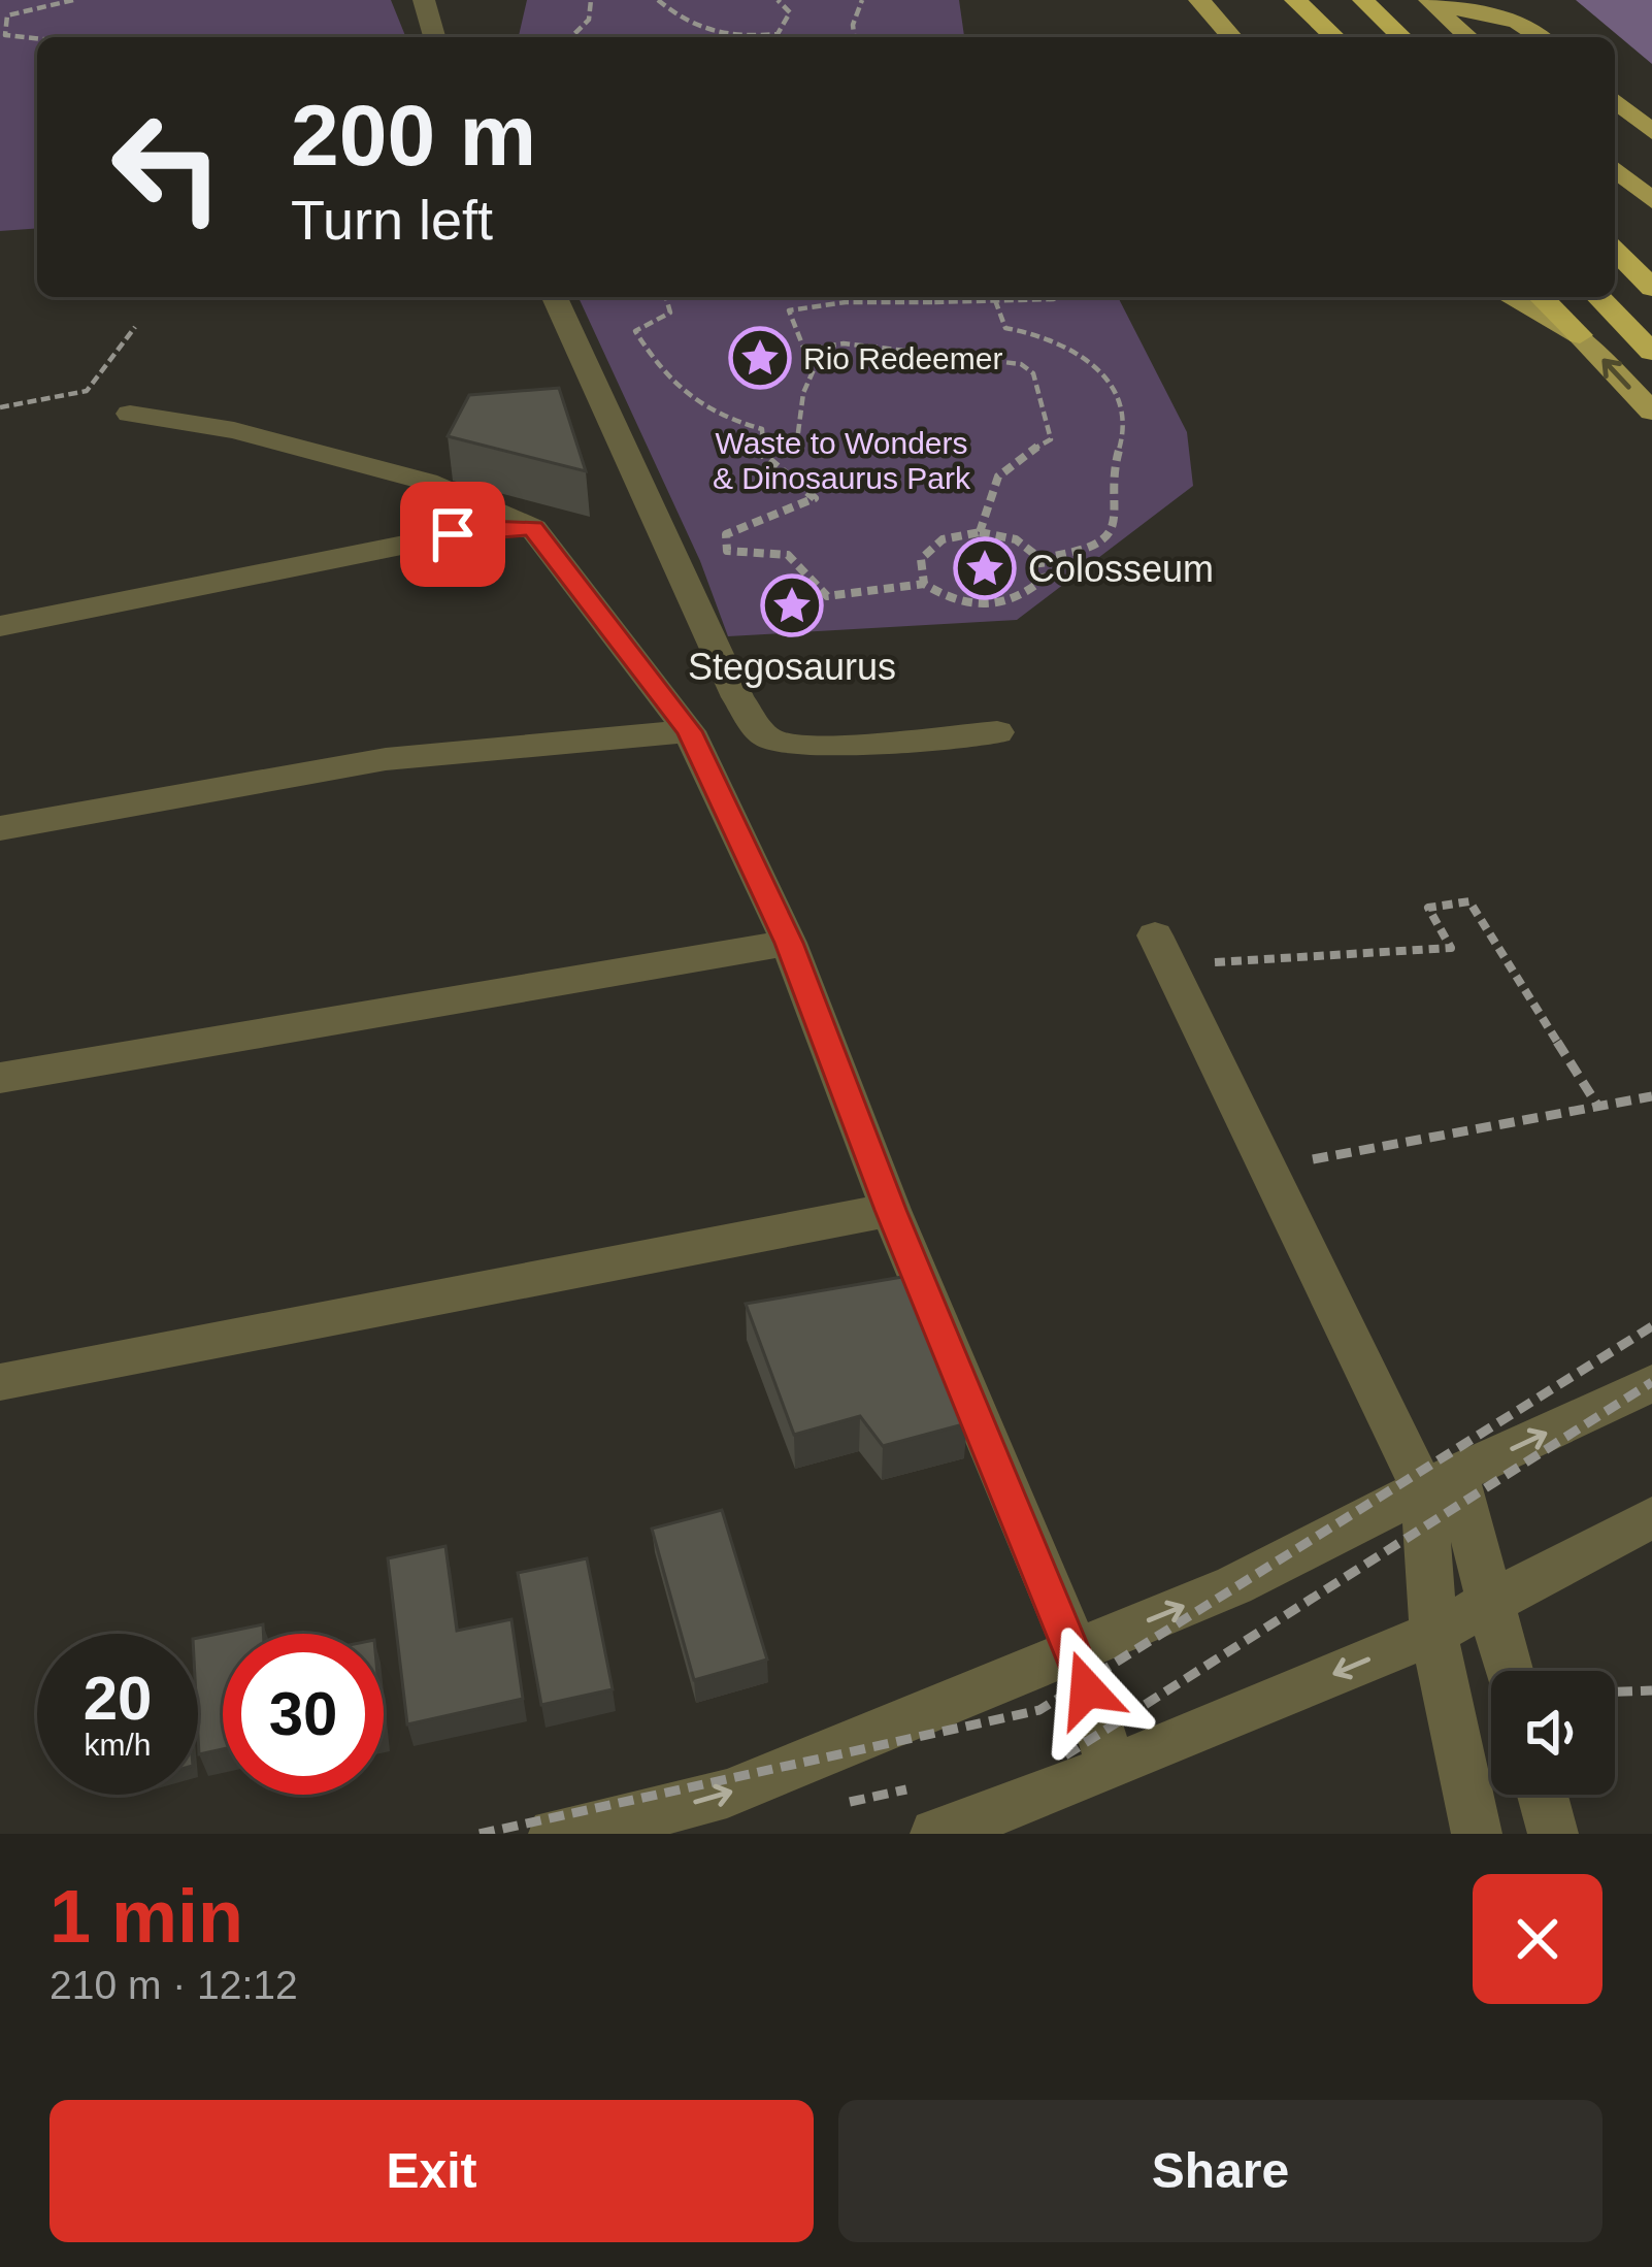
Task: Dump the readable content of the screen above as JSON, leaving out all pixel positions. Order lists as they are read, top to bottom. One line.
{"parks":["Waste to Wonders & Dinosaurus Park"],"places":{"place":["Rio Redeemer","Colosseum","Stegosaurus"]},"page":{"turn":["200 m","Turn left"],"speed":"20 km/h","limit":"30","heading":["1 min","210 m · 12:12"],"buttons":["Exit","Share"]}}
